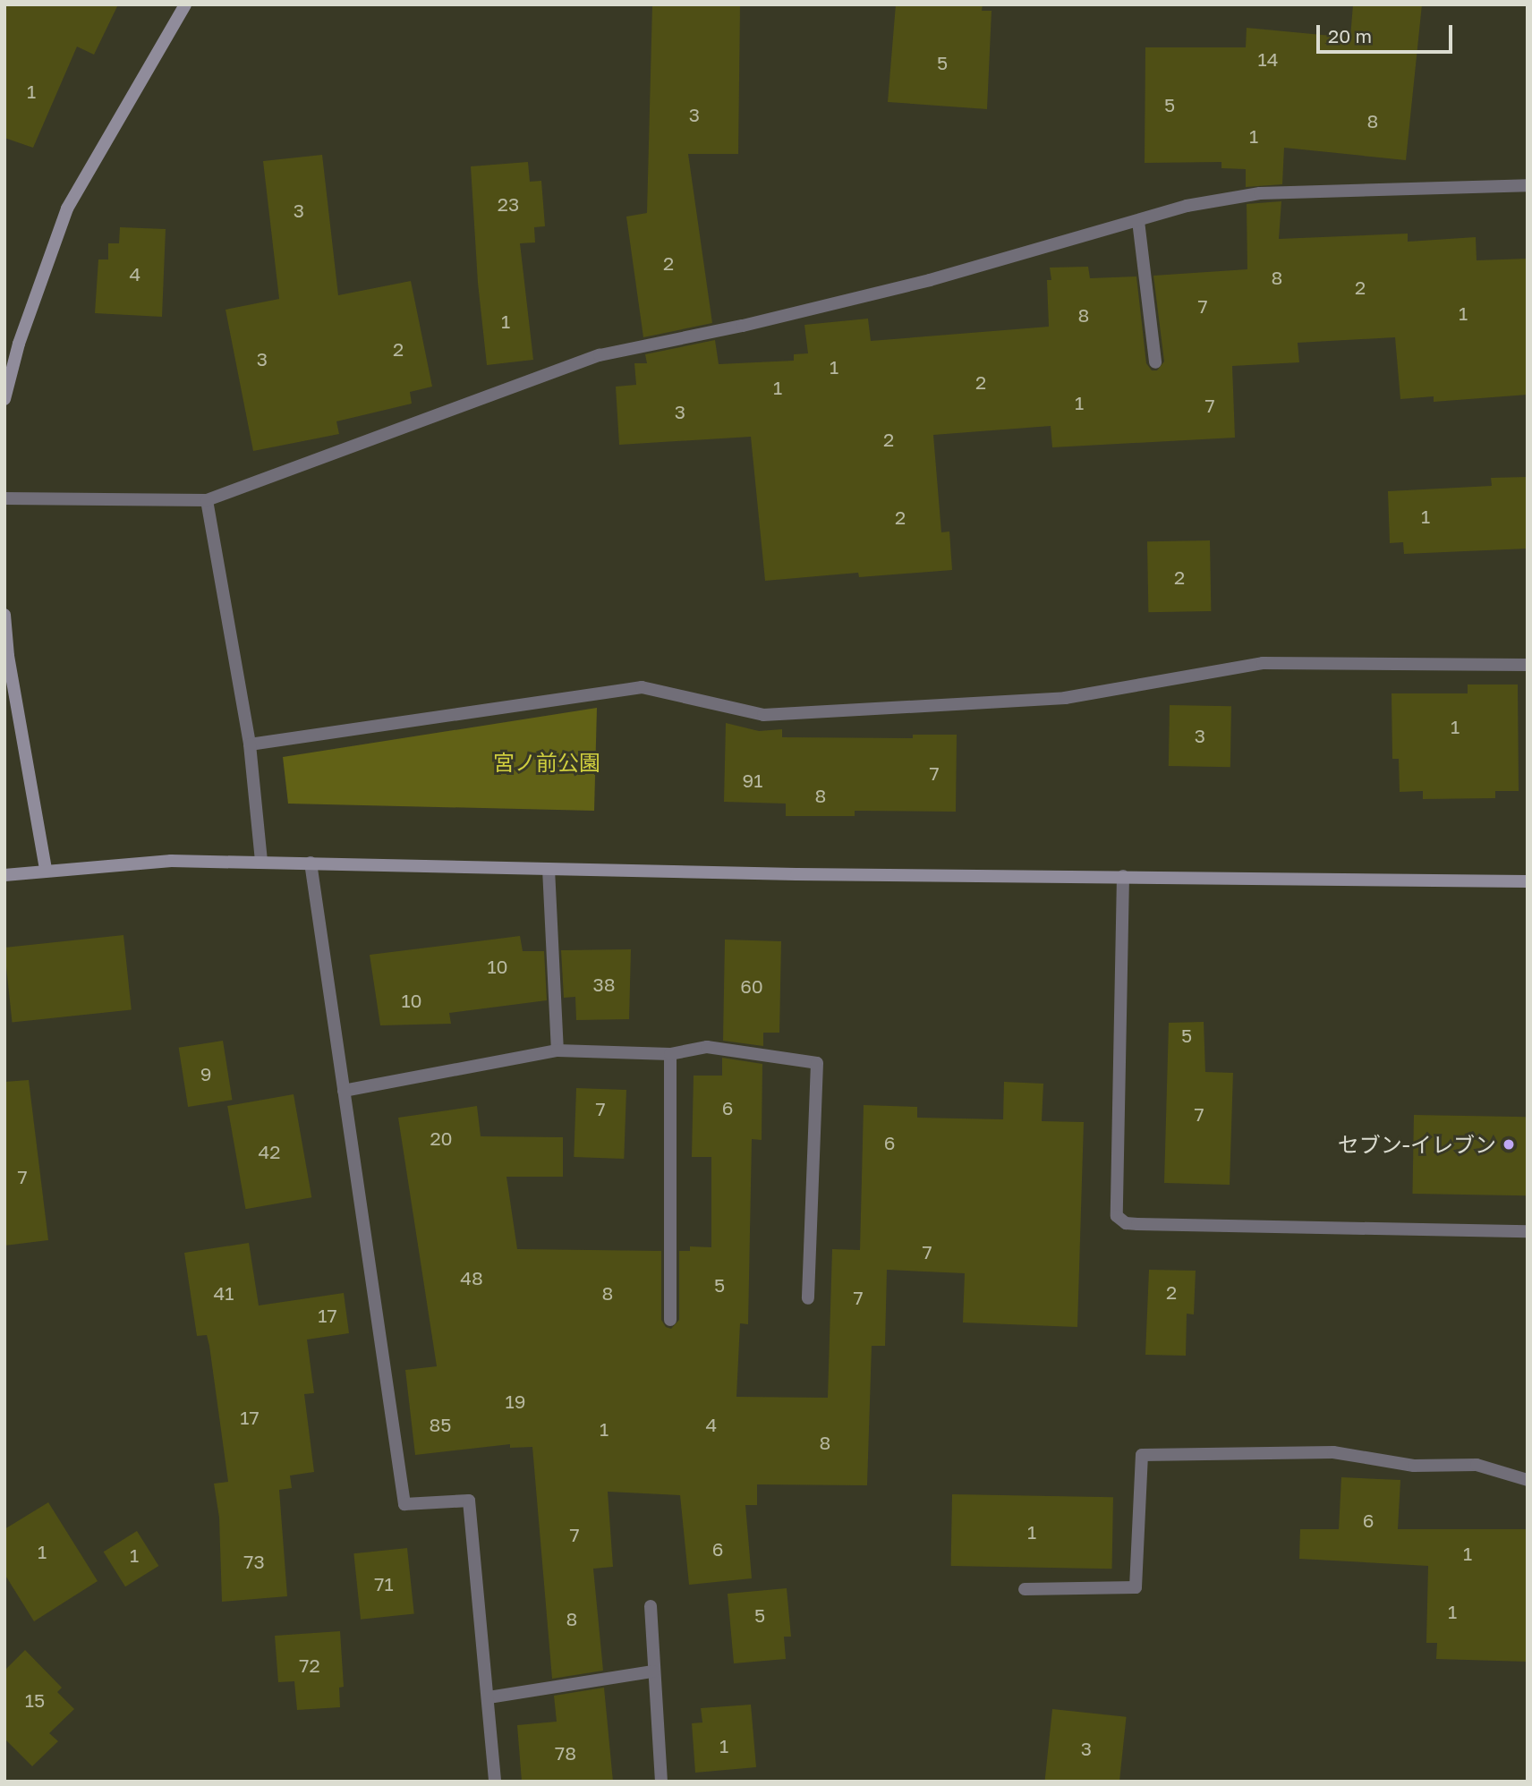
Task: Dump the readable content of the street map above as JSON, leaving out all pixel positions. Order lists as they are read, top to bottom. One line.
{"parks":["宮ノ前公園"],"places":["セブン-イレブン"],"house_numbers":["14","5","1","5","3","8","1","23","3","2","4","8","2","7","1","8","1","2","3","1","2","1","1","7","3","2","1","2","2","1","3","7","91","8","10","38","60","10","5","9","6","7","7","20","6","42","7","7","48","5","2","41","8","7","17","19","17","85","4","1","8","6","1","7","6","1","1","1","73","71","1","5","8","72","15","1","3","78"],"scale_bar":"20 m"}
